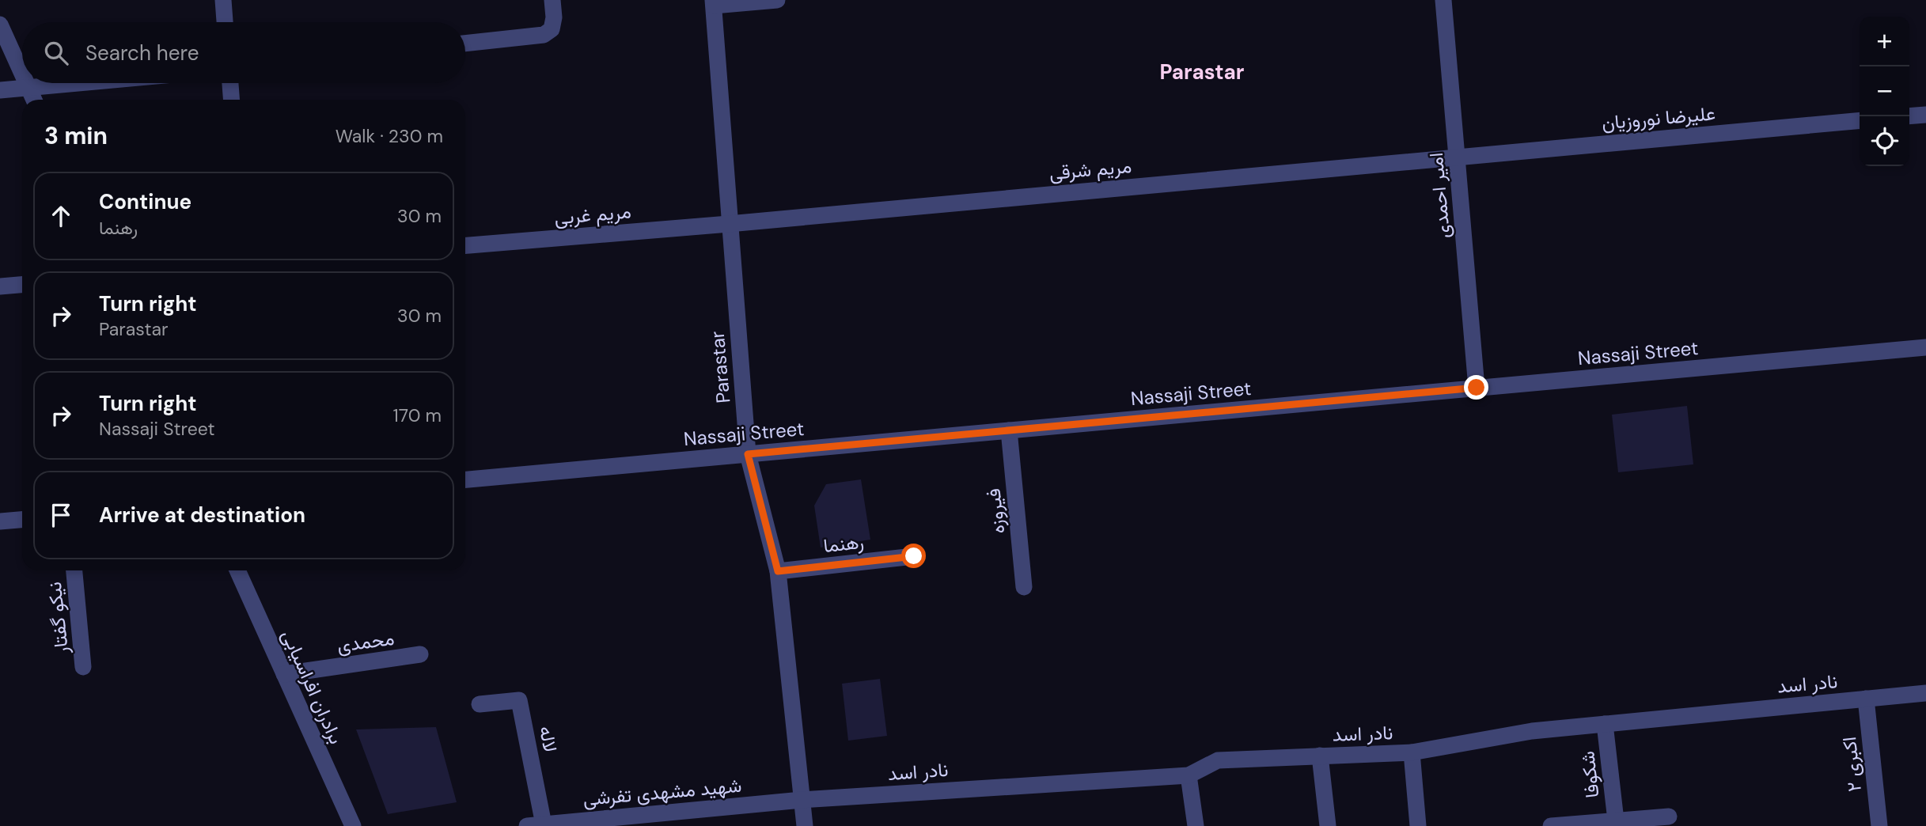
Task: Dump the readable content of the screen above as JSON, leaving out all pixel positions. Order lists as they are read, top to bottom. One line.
{"streets":{"street":["علیرضا نوروزیان","مریم شرقی","امیر احمدی","مریم غربی","Nassaji Street","Parastar","فیروزه","رهنما","نیکو گفتار","محمدی","نادر اسد","برادران افراسیابی","لاله","اکبری ۲","شکوفا","شهید مشهدی تفرشی"]},"crossings":[["علیرضا نوروزیان","مریم شرقی"],["علیرضا نوروزیان","امیر احمدی"],["مریم شرقی","امیر احمدی"],["مریم شرقی","مریم غربی"],["مریم شرقی","Parastar"],["امیر احمدی","Nassaji Street"],["مریم غربی","Parastar"],["Nassaji Street","Parastar"],["Nassaji Street","فیروزه"],["Parastar","رهنما"],["Parastar","نادر اسد"],["Parastar","شهید مشهدی تفرشی"],["محمدی","برادران افراسیابی"],["نادر اسد","اکبری ۲"],["نادر اسد","شکوفا"],["نادر اسد","شهید مشهدی تفرشی"],["لاله","شهید مشهدی تفرشی"]],"districts":["Parastar"],"page":{"map_buttons":["+","−"],"search":"Search here","heading":["3 min","Walk · 230 m"],"list":[["Continue","رهنما","30 m"],["Turn right","Parastar","30 m"],["Turn right","Nassaji Street","170 m"],"Arrive at destination"]}}
